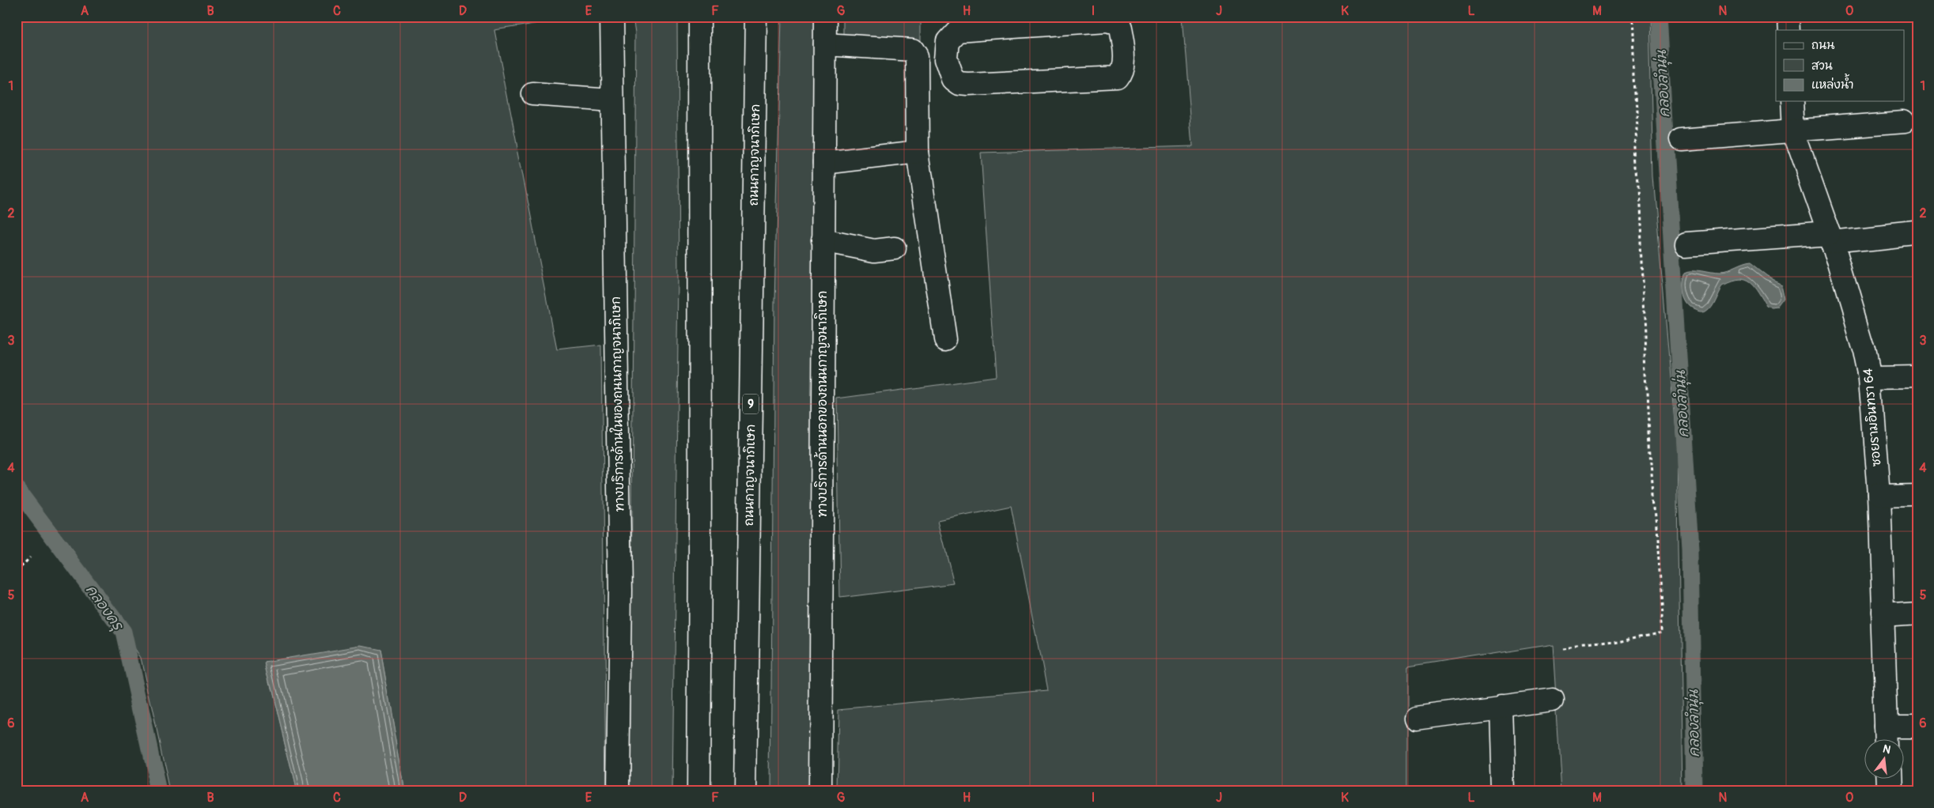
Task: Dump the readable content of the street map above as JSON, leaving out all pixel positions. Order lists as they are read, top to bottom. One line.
{"streets":{"main road":["ถนนกาญจนาภิเษก","ทางบริการด้านในของถนนกาญจนาภิเษก","9","ทางบริการด้านนอกของถนนกาญจนาภิเษก","ซอยรามอินทรา 64"]},"water":["คลองลำนุ่น","คลองครุ"],"legend":["ถนน","สวน","แหล่งน้ำ"],"north":"top","grid":{"columns":["A","B","C","D","E","F","G","H","I","J","K","L","M","N","O"],"rows":["1","2","3","4","5","6"]}}
